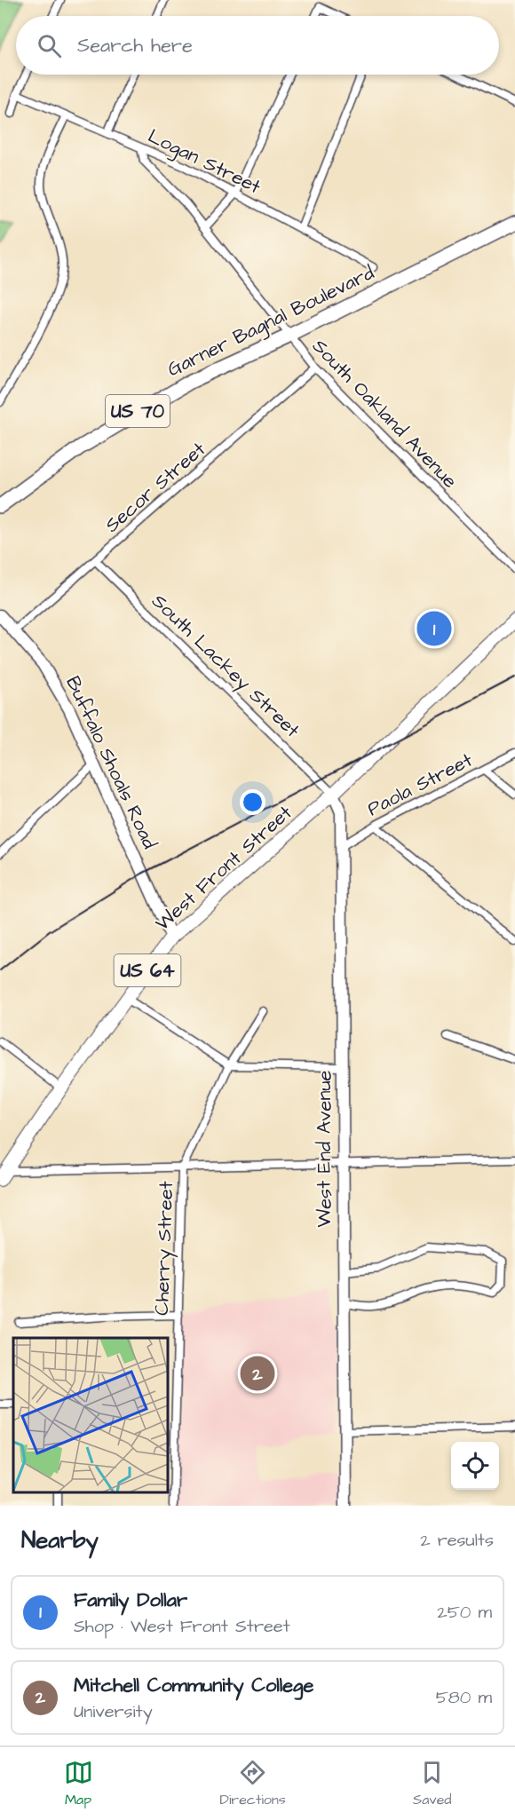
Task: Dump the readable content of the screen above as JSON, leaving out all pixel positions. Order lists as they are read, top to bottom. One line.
{"streets":{"highway":["Garner Bagnal Boulevard","US 70"],"main road":["Buffalo Shoals Road","West Front Street","US 64","West End Avenue"],"street":["Logan Street","South Oakland Avenue","Secor Street","South Lackey Street","Paola Street","Cherry Street"]},"crossings":[["Logan Street","South Oakland Avenue"],["Garner Bagnal Boulevard","South Oakland Avenue"],["South Oakland Avenue","Secor Street"],["Secor Street","South Lackey Street"],["Secor Street","Buffalo Shoals Road"],["South Lackey Street","West Front Street"],["South Lackey Street","West End Avenue"],["Buffalo Shoals Road","West Front Street"],["Paola Street","West End Avenue"],["West Front Street","West End Avenue"]],"page":{"search":"Search here","pins":["1","2"],"heading":["Nearby","2 results"],"list":[{"mark":"1","name":"Family Dollar","note":"Shop · West Front Street","value":"250 m"},{"mark":"2","name":"Mitchell Community College","note":"University","value":"580 m"}],"nav":["Map","Directions","Saved"]}}
